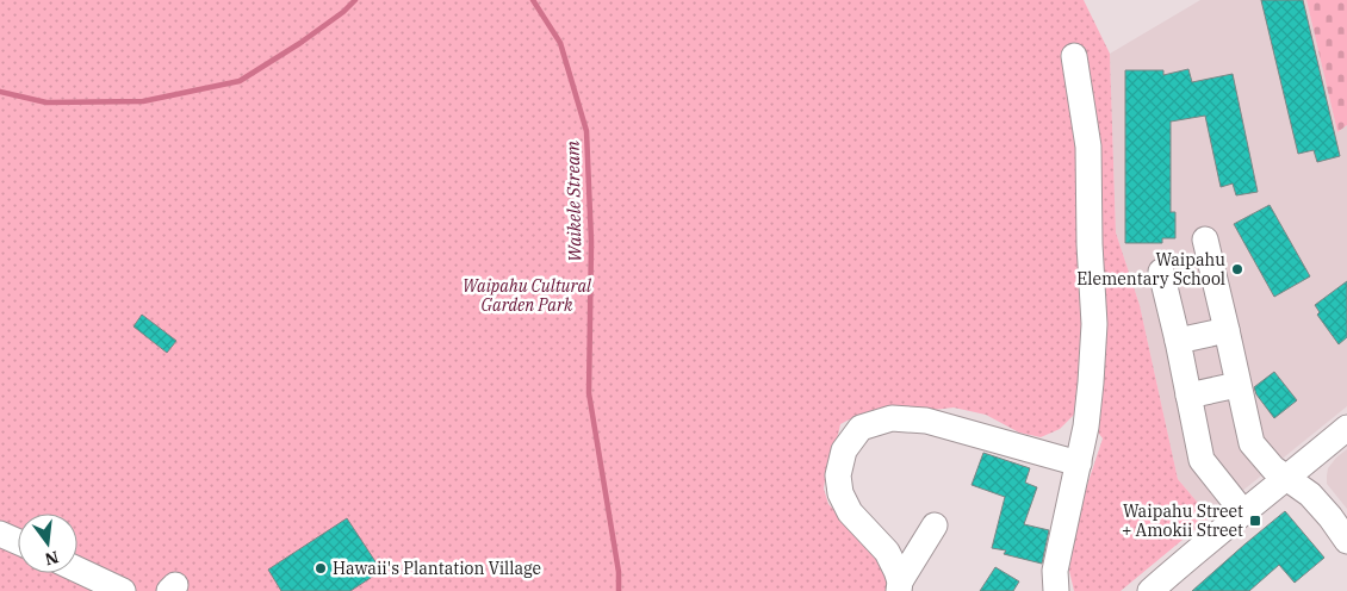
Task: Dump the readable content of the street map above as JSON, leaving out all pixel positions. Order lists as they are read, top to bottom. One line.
{"water":["Waikele Stream"],"parks":["Waipahu Cultural Garden Park"],"places":{"other":["Waipahu Elementary School","Hawaii's Plantation Village"],"transit":["Waipahu Street + Amokii Street"]},"north":"bottom"}
